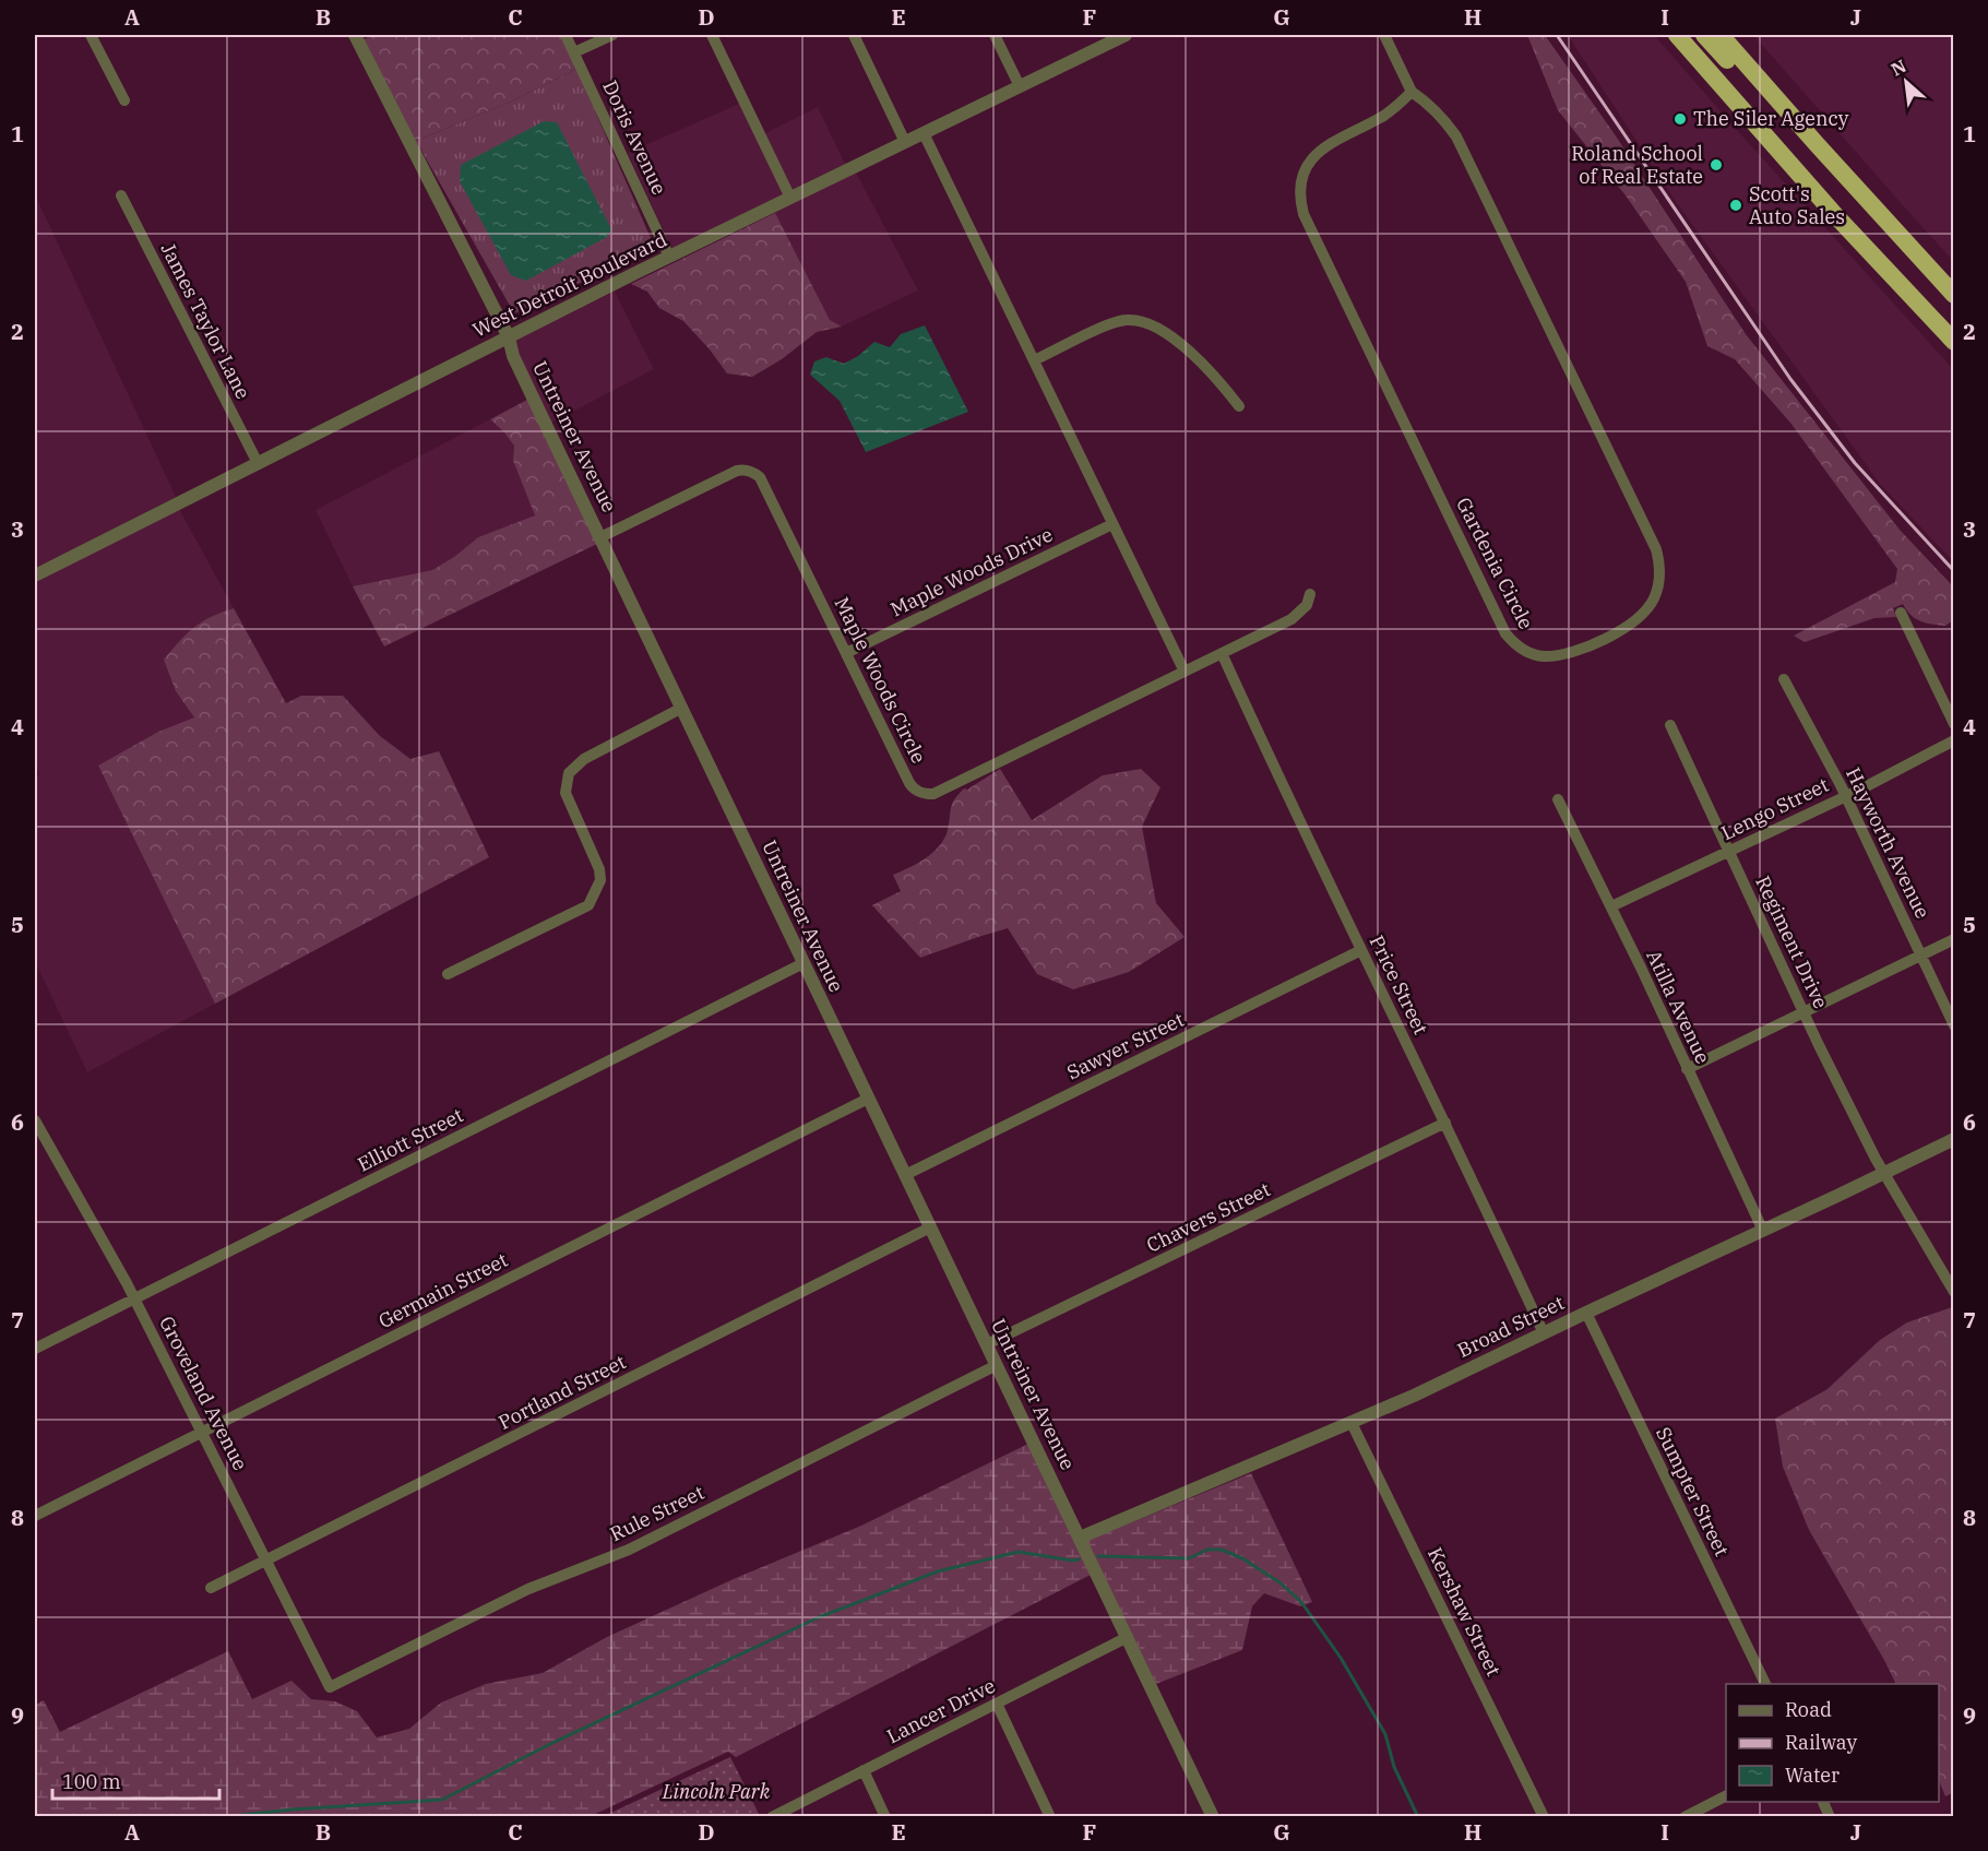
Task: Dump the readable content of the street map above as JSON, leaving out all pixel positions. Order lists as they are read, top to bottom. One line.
{"streets":{"street":["Doris Avenue","West Detroit Boulevard","James Taylor Lane","Untreiner Avenue","Gardenia Circle","Maple Woods Drive","Maple Woods Circle","Lengo Street","Hayworth Avenue","Regiment Drive","Price Street","Atilla Avenue","Sawyer Street","Elliott Street","Chavers Street","Germain Street","Broad Street","Portland Street","Groveland Avenue","Sumpter Street","Rule Street","Kershaw Street","Lancer Drive"]},"crossings":[["Doris Avenue","West Detroit Boulevard"],["West Detroit Boulevard","James Taylor Lane"],["West Detroit Boulevard","Untreiner Avenue"],["Untreiner Avenue","Maple Woods Circle"],["Untreiner Avenue","Sawyer Street"],["Untreiner Avenue","Elliott Street"],["Untreiner Avenue","Chavers Street"],["Untreiner Avenue","Germain Street"],["Untreiner Avenue","Broad Street"],["Untreiner Avenue","Portland Street"],["Untreiner Avenue","Rule Street"],["Untreiner Avenue","Lancer Drive"],["Maple Woods Drive","Maple Woods Circle"],["Maple Woods Circle","Price Street"],["Lengo Street","Hayworth Avenue"],["Lengo Street","Regiment Drive"],["Lengo Street","Atilla Avenue"],["Regiment Drive","Broad Street"],["Price Street","Sawyer Street"],["Price Street","Chavers Street"],["Price Street","Broad Street"],["Atilla Avenue","Broad Street"],["Elliott Street","Groveland Avenue"],["Germain Street","Groveland Avenue"],["Broad Street","Sumpter Street"],["Broad Street","Kershaw Street"],["Portland Street","Groveland Avenue"],["Groveland Avenue","Rule Street"]],"parks":["Lincoln Park"],"places":["The Siler Agency","Roland School of Real Estate","Scott's Auto Sales"],"legend":["Road","Railway","Water"],"scale_bar":"100 m","north":"top left","grid":{"columns":["A","B","C","D","E","F","G","H","I","J"],"rows":["1","2","3","4","5","6","7","8","9"]}}
